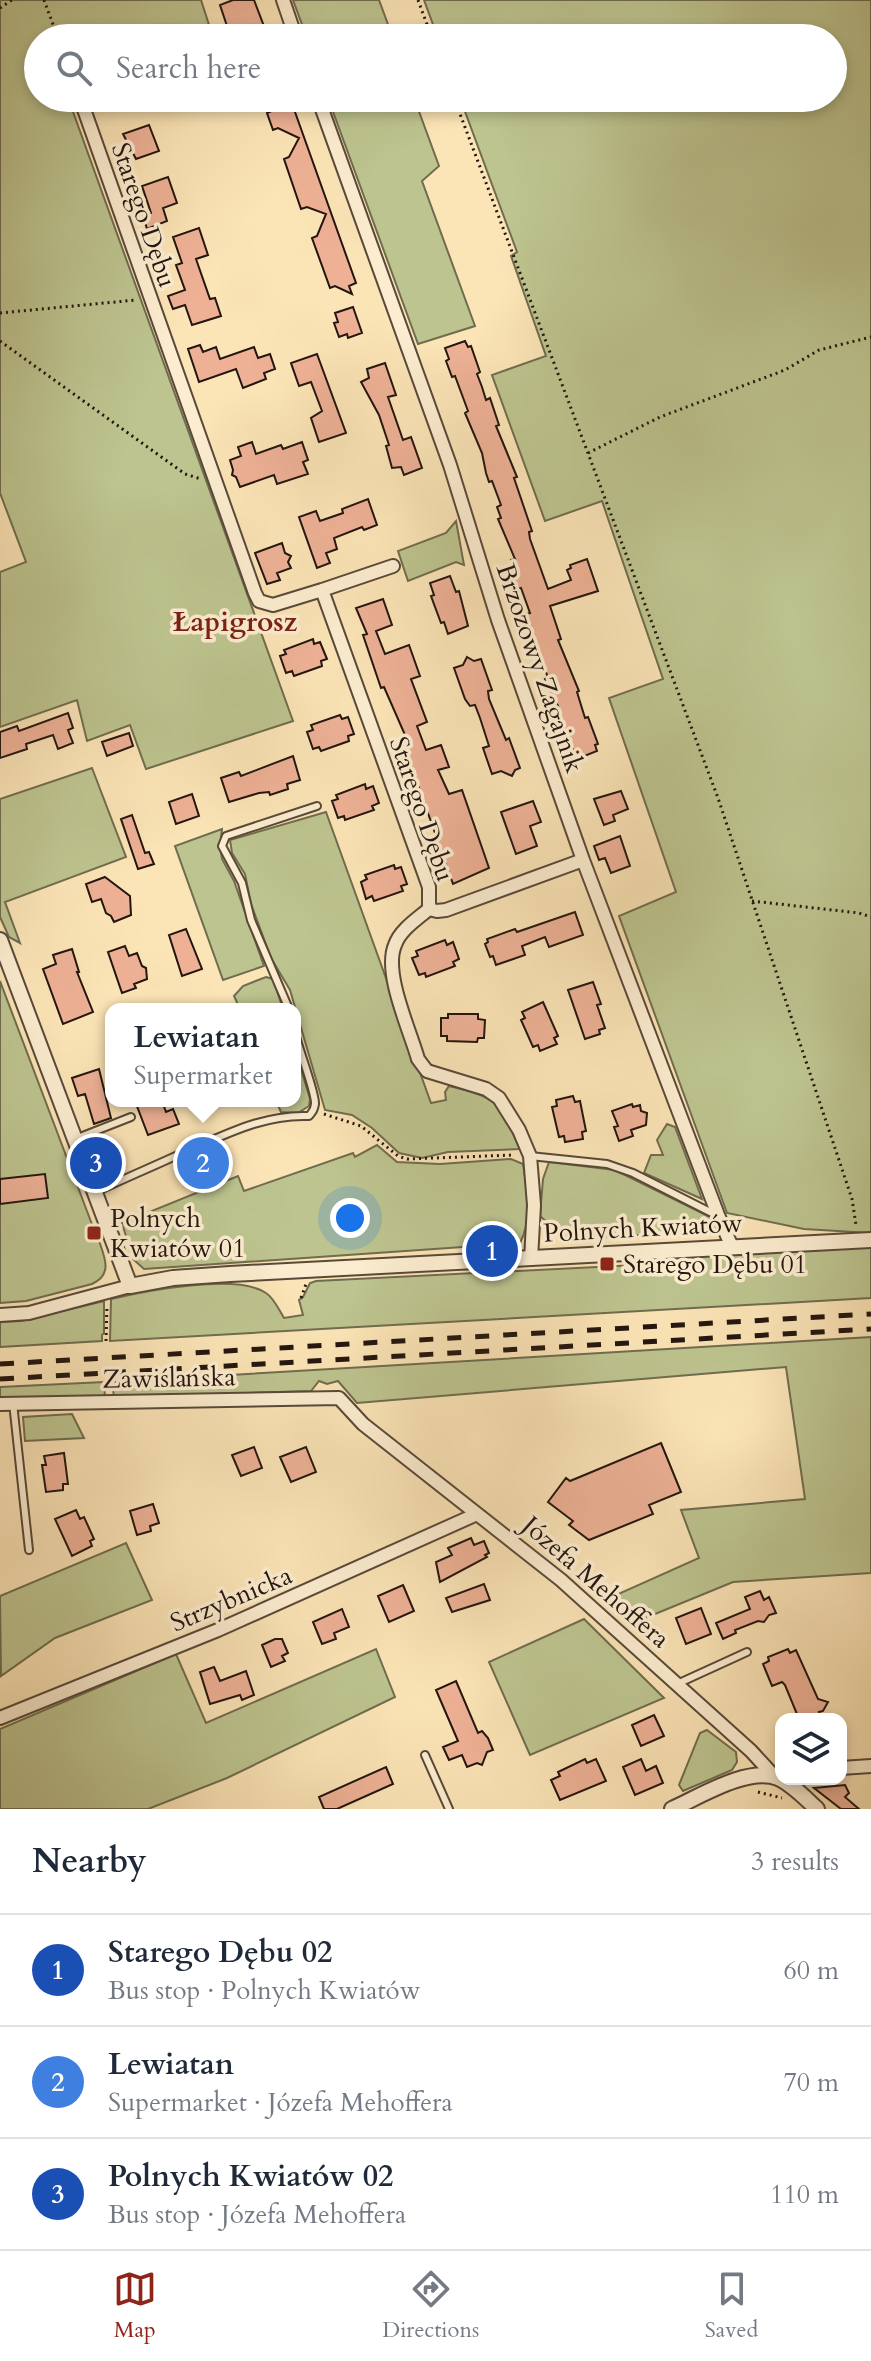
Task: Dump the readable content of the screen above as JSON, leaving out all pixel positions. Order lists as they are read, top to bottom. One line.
{"streets":{"street":["Starego Dębu","Brzozowy Zagajnik","Polnych Kwiatów","Zawiślańska","Józefa Mehoffera","Strzybnicka"]},"crossings":[["Starego Dębu","Polnych Kwiatów"],["Brzozowy Zagajnik","Polnych Kwiatów"],["Zawiślańska","Józefa Mehoffera"],["Józefa Mehoffera","Strzybnicka"]],"districts":["Łapigrosz"],"places":{"transit":["Polnych Kwiatów 01","Starego Dębu 01"]},"page":{"search":"Search here","popup":["Lewiatan","Supermarket"],"pins":["2","3","1"],"heading":["Nearby","3 results"],"list":[{"mark":"1","name":"Starego Dębu 02","note":"Bus stop · Polnych Kwiatów","value":"60 m"},{"mark":"2","name":"Lewiatan","note":"Supermarket · Józefa Mehoffera","value":"70 m"},{"mark":"3","name":"Polnych Kwiatów 02","note":"Bus stop · Józefa Mehoffera","value":"110 m"}],"nav":["Map","Directions","Saved"]}}
